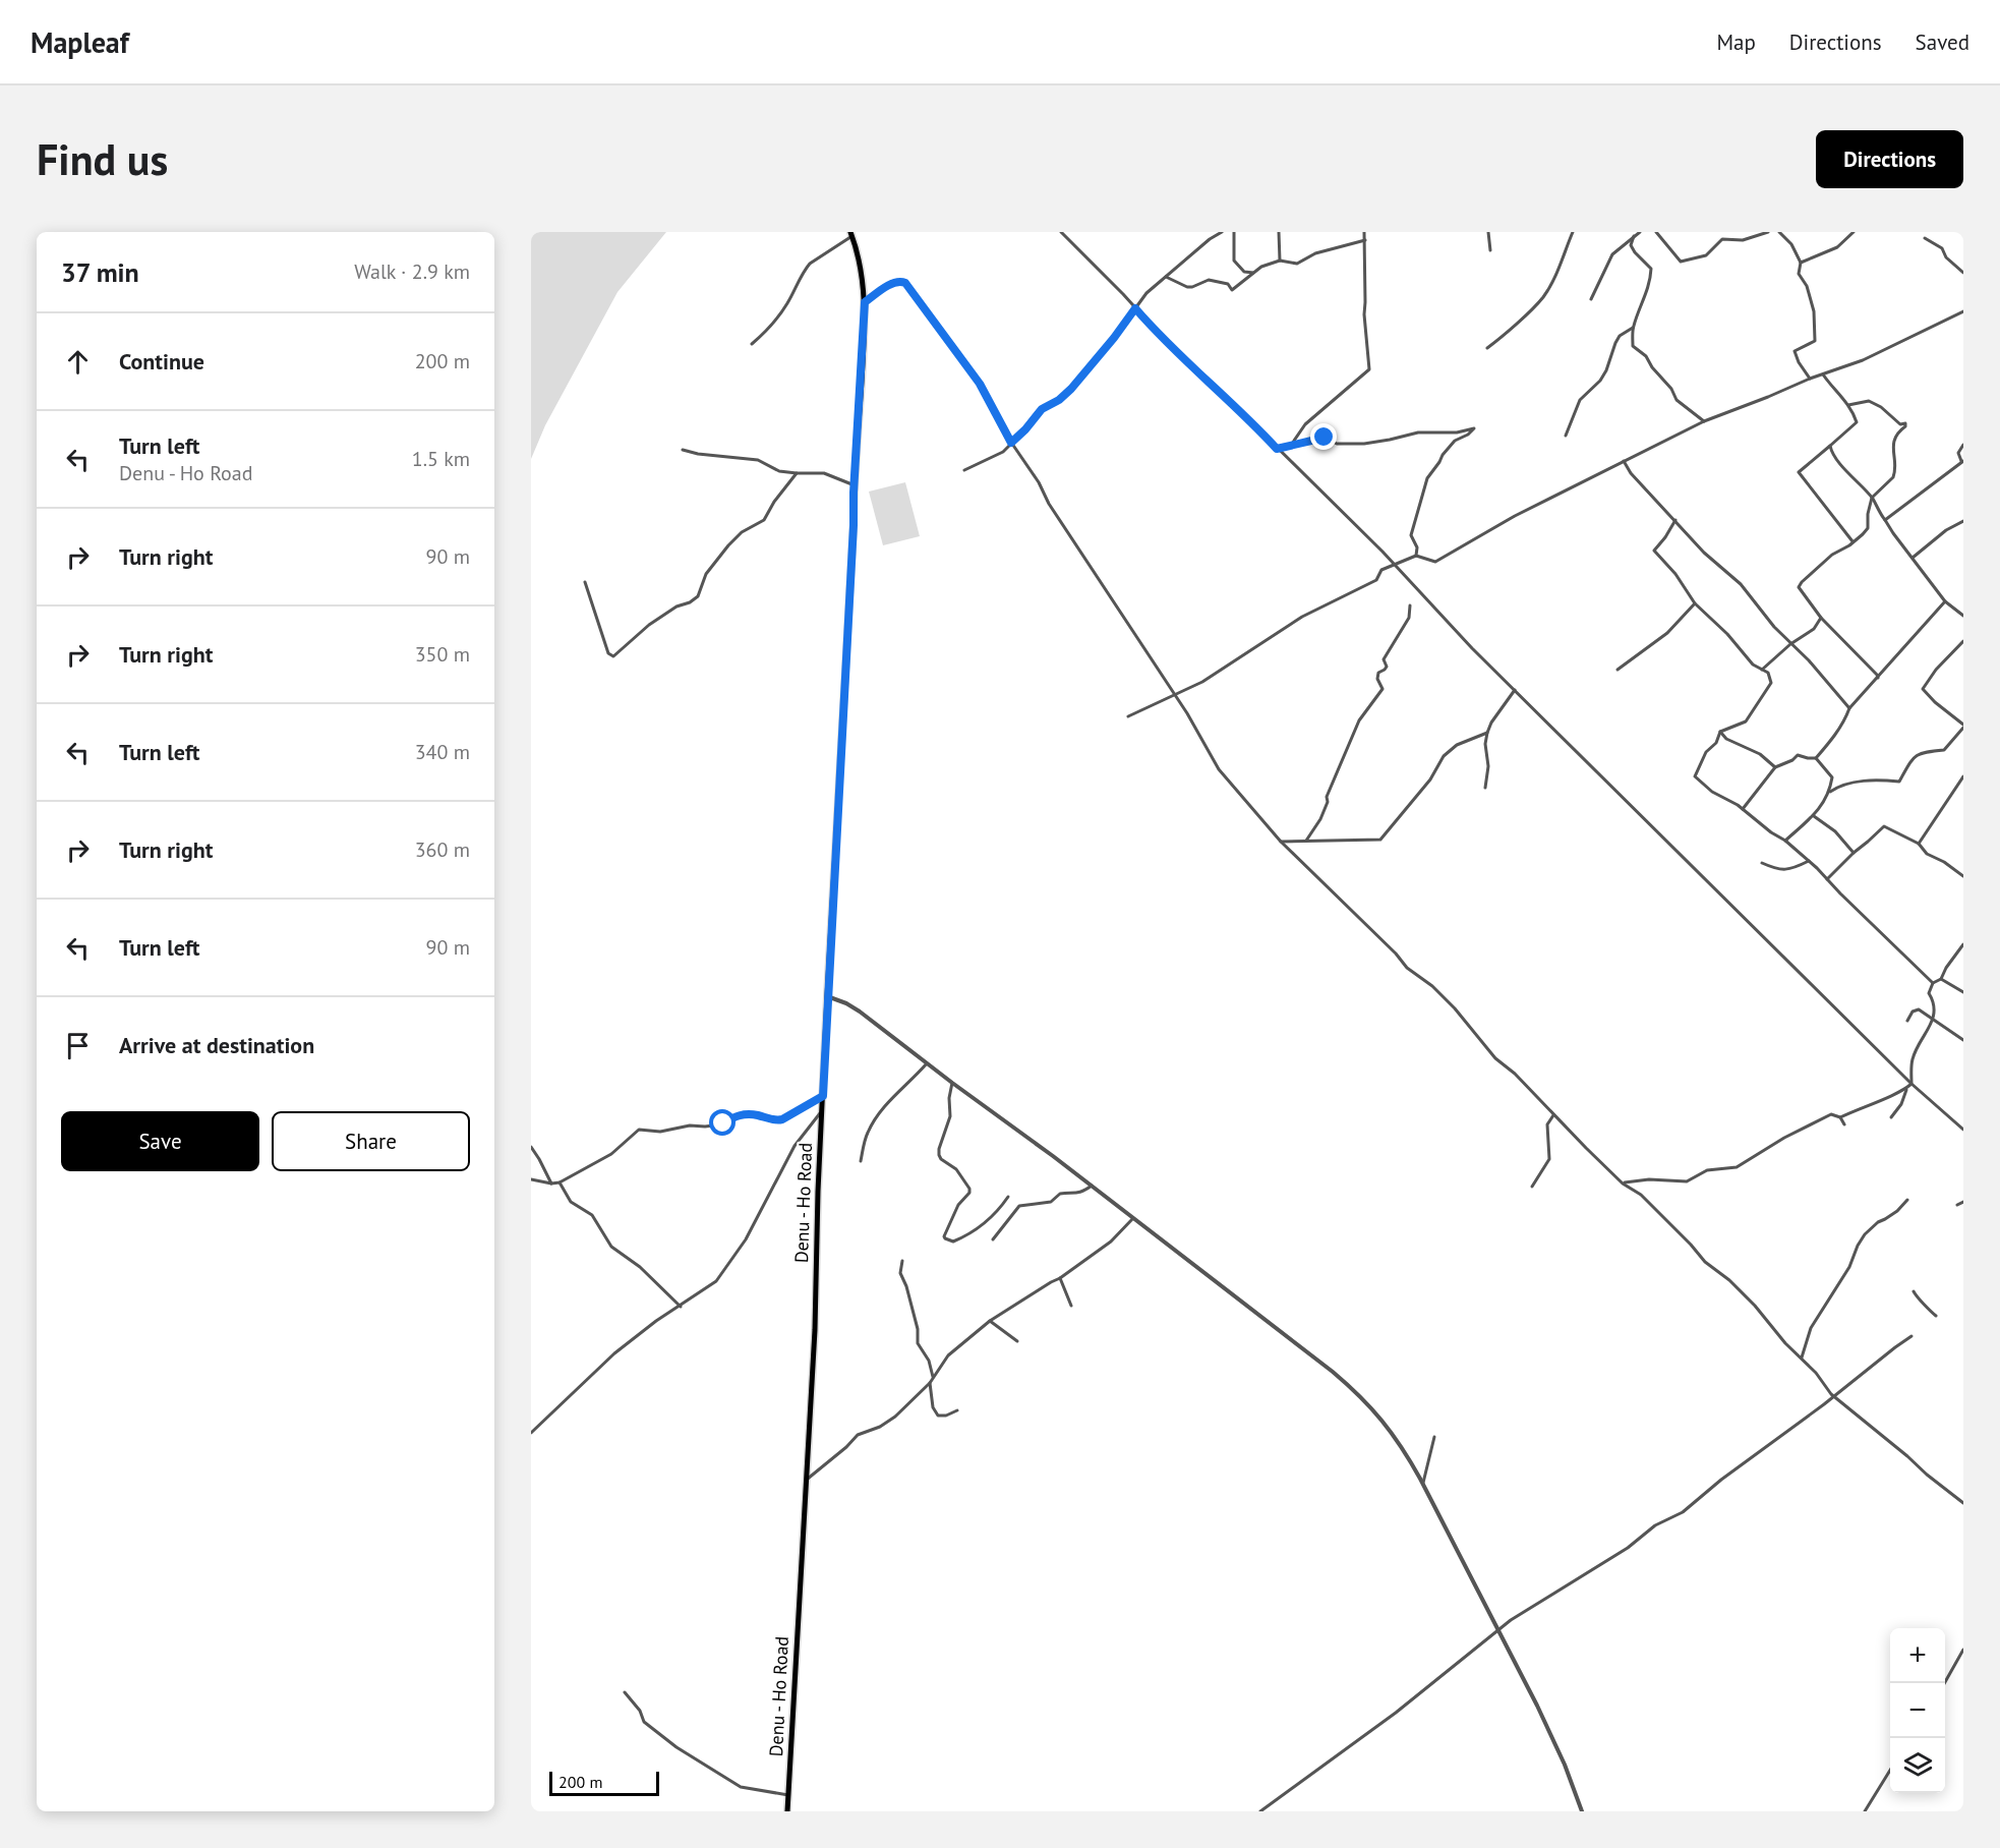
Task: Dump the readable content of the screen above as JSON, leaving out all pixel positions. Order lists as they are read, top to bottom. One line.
{"streets":{"main road":["Denu - Ho Road"]},"scale_bar":"200 m","page":{"header":"Mapleaf","nav":["Map","Directions","Saved"],"buttons":["Directions",["Save","Share"]],"title":"Find us","heading":["37 min","Walk · 2.9 km"],"list":[["Continue","200 m"],["Turn left","Denu - Ho Road","1.5 km"],["Turn right","90 m"],["Turn right","350 m"],["Turn left","340 m"],["Turn right","360 m"],["Turn left","90 m"],"Arrive at destination"],"map_buttons":["+","−"],"scale":"200 m"}}
